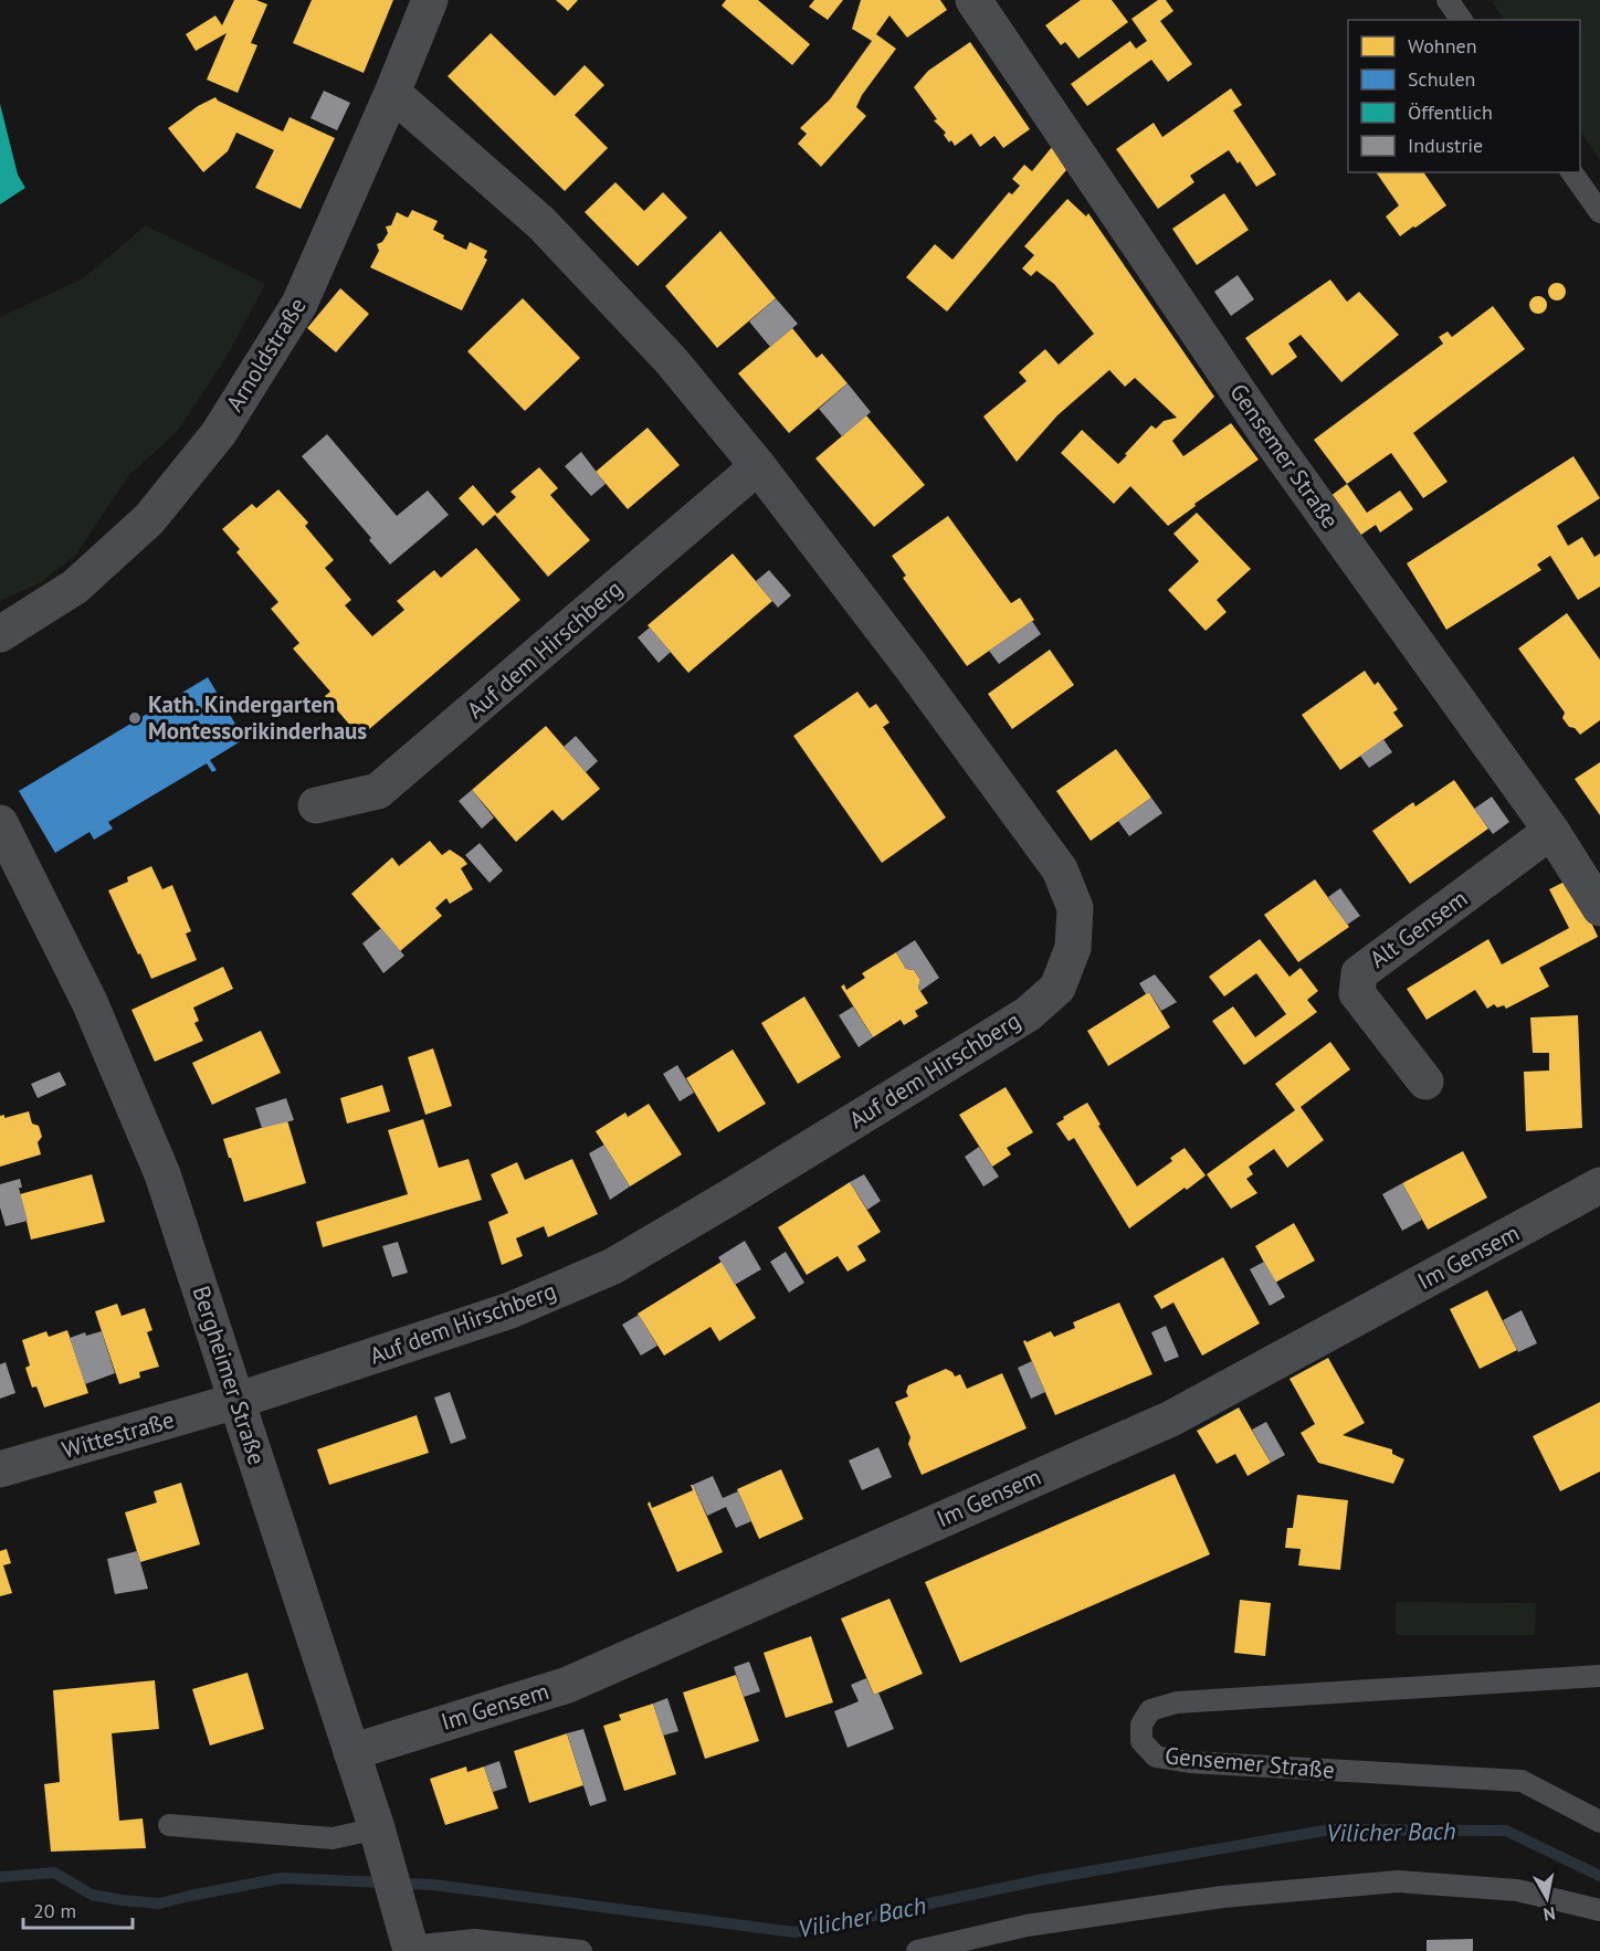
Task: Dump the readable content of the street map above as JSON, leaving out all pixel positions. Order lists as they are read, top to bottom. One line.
{"streets":{"street":["Arnoldstraße","Gensemer Straße","Auf dem Hirschberg","Alt Gensem","Im Gensem","Bergheimer Straße","Wittestraße"]},"crossings":[["Arnoldstraße","Auf dem Hirschberg"],["Gensemer Straße","Alt Gensem"],["Auf dem Hirschberg","Bergheimer Straße"],["Auf dem Hirschberg","Wittestraße"],["Im Gensem","Bergheimer Straße"],["Bergheimer Straße","Wittestraße"]],"water":["Vilicher Bach"],"places":["Kath. Kindergarten Montessorikinderhaus"],"legend":["Wohnen","Schulen","Öffentlich","Industrie"],"scale_bar":"20 m","north":"bottom"}
